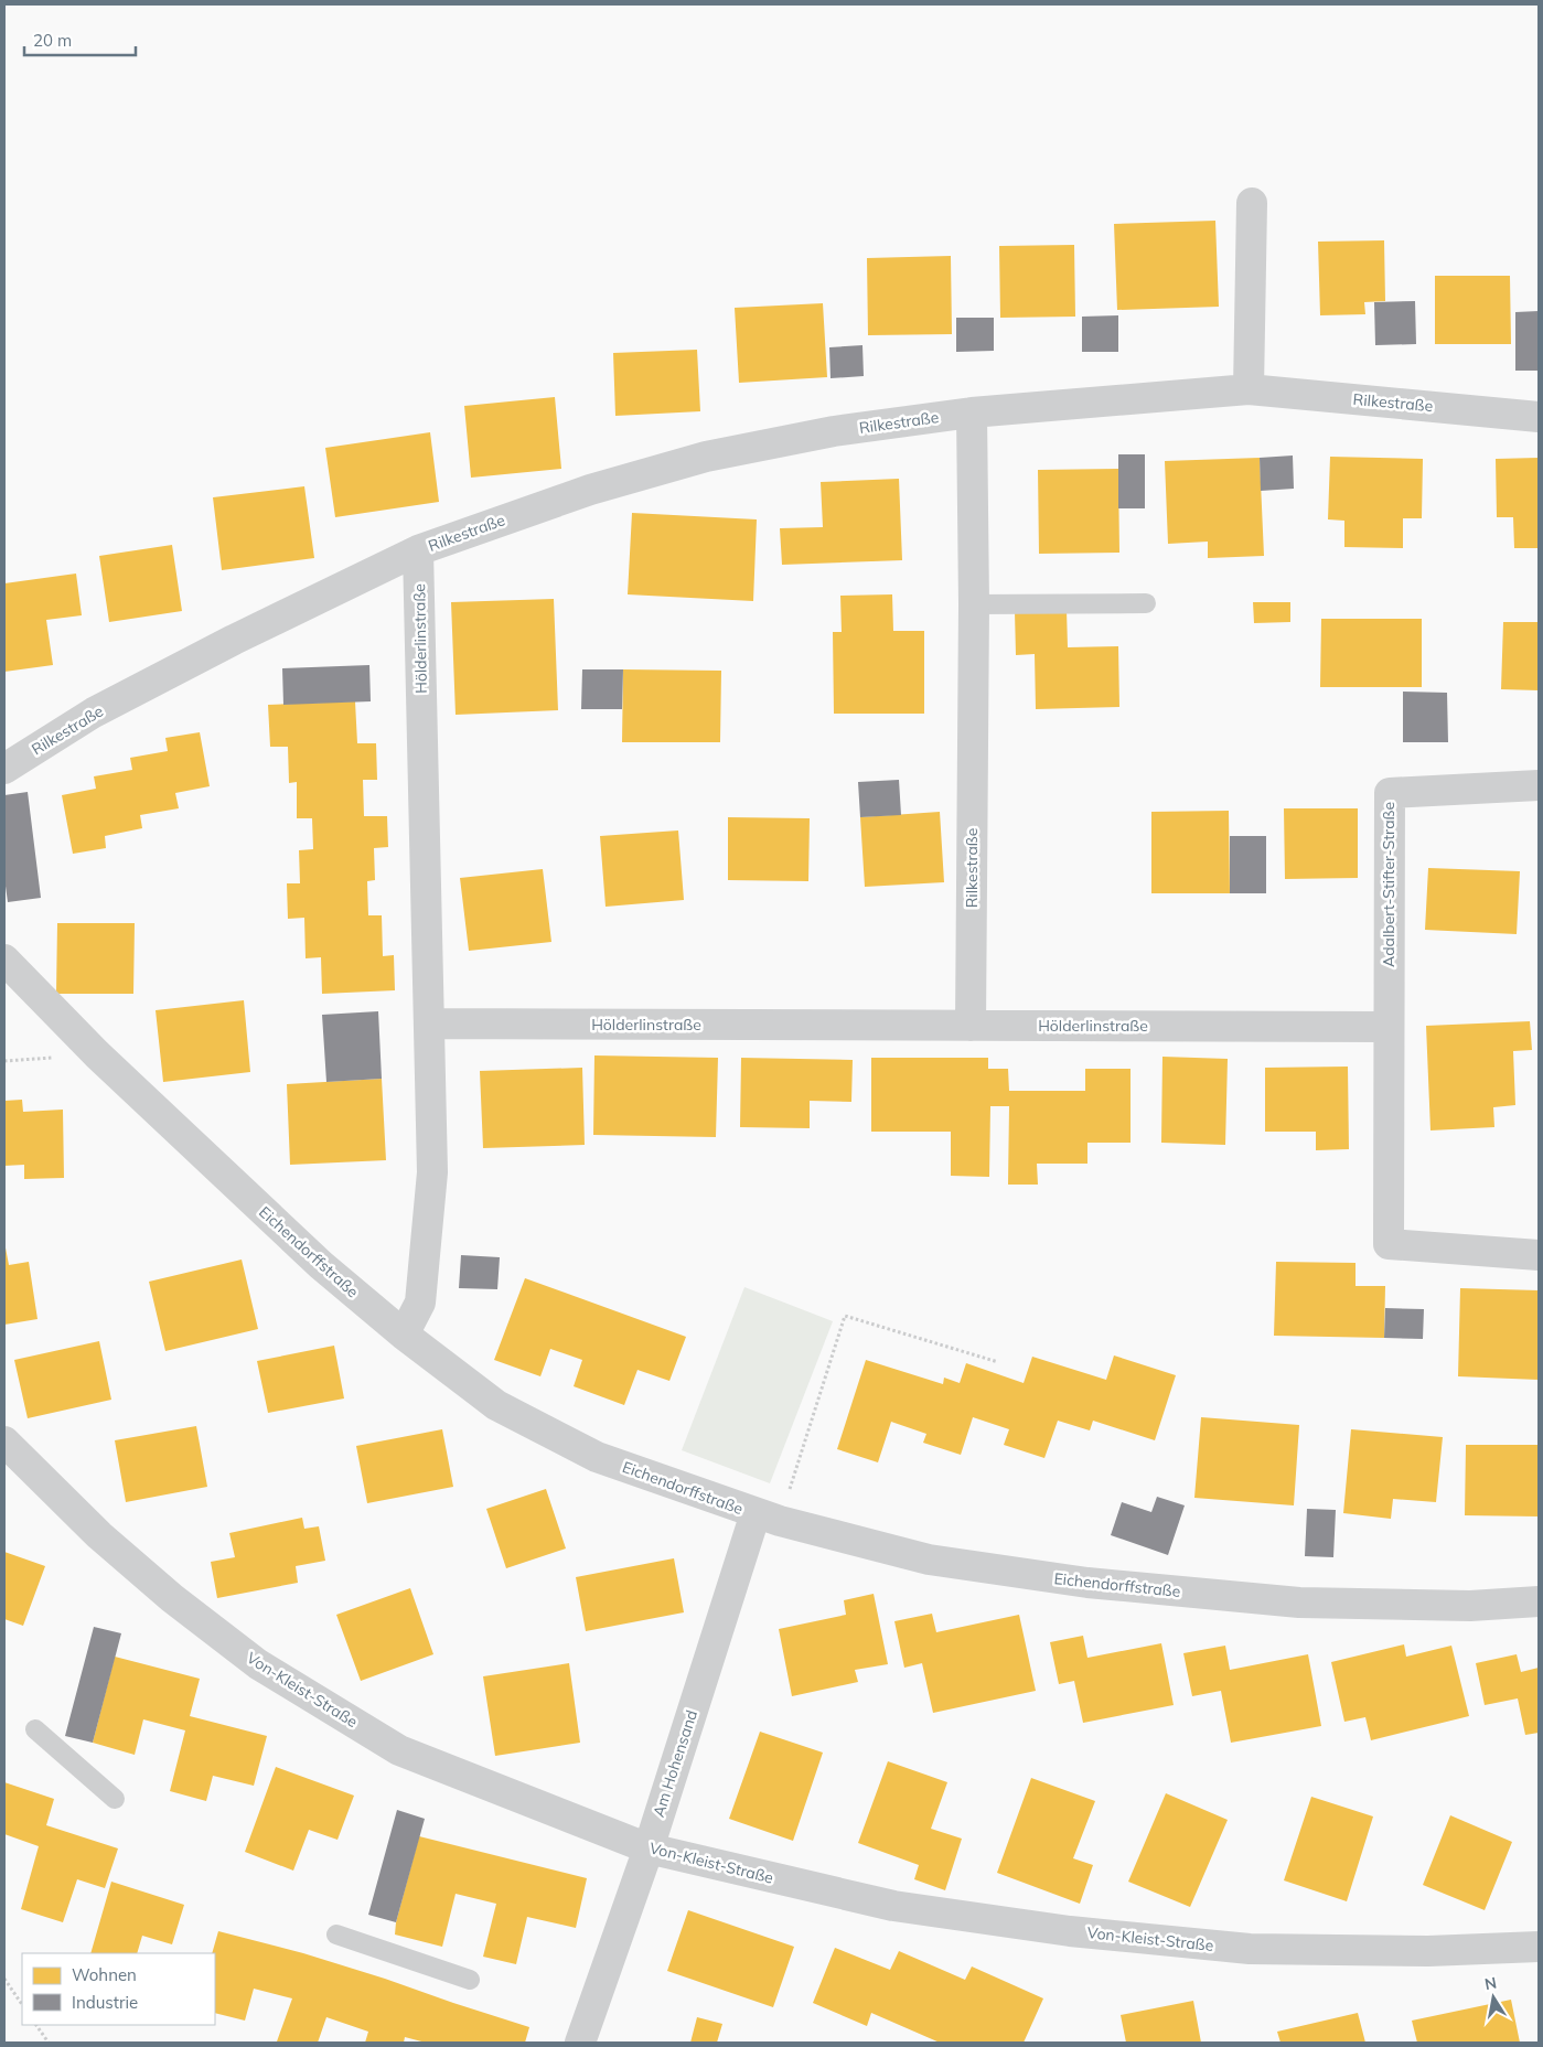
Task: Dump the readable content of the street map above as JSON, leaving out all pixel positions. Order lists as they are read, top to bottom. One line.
{"streets":{"street":["Rilkestraße","Hölderlinstraße","Adalbert-Stifter-Straße","Eichendorffstraße","Von-Kleist-Straße","Am Hohensand"]},"crossings":[["Rilkestraße","Hölderlinstraße"],["Hölderlinstraße","Adalbert-Stifter-Straße"],["Hölderlinstraße","Eichendorffstraße"],["Eichendorffstraße","Am Hohensand"],["Von-Kleist-Straße","Am Hohensand"]],"legend":["Wohnen","Industrie"],"scale_bar":"20 m","north":"top"}
